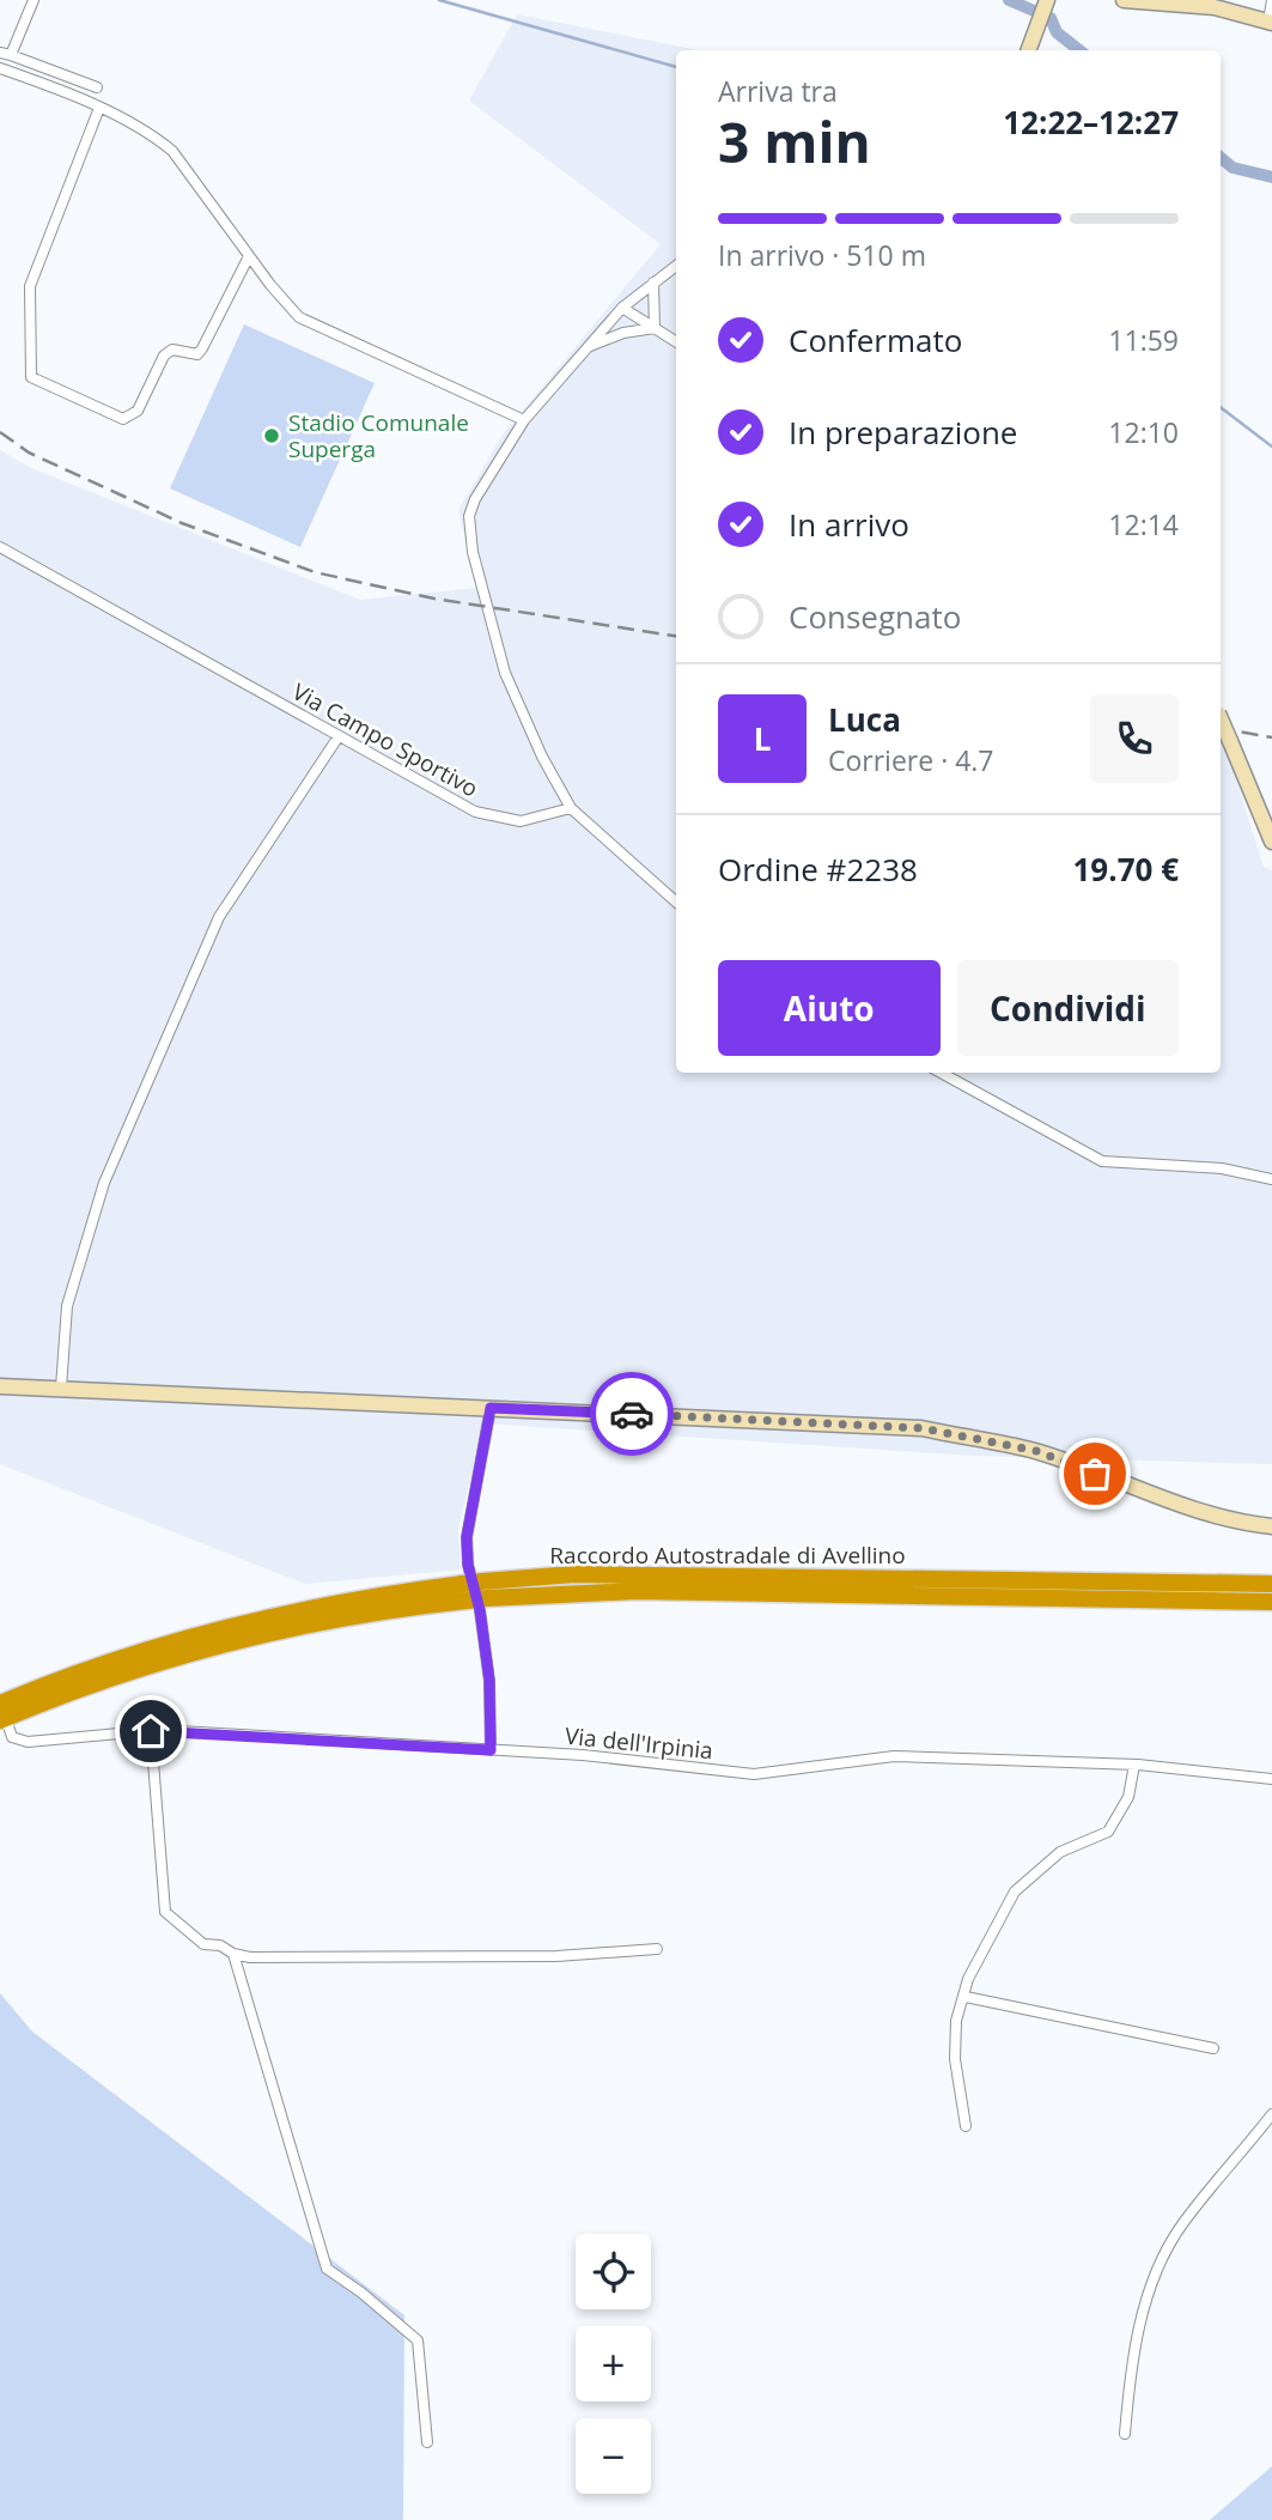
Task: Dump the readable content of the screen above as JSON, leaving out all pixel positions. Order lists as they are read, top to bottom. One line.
{"streets":{"highway":["Raccordo Autostradale di Avellino"],"street":["Via Campo Sportivo","Via dell'Irpinia"]},"crossings":[["Raccordo Autostradale di Avellino","Via dell'Irpinia"]],"places":["Stadio Comunale Superga"],"page":{"heading":["3 min","Arriva tra","12:22–12:27"],"panel":["Luca","Corriere · 4.7","Ordine #2238","19.70 €"],"bar":"In arrivo · 510 m","list":[["Confermato","11:59"],["In preparazione","12:10"],["In arrivo","12:14"],"Consegnato"],"round":"L","buttons":["Aiuto","Condividi"],"map_buttons":["+","−"]}}
